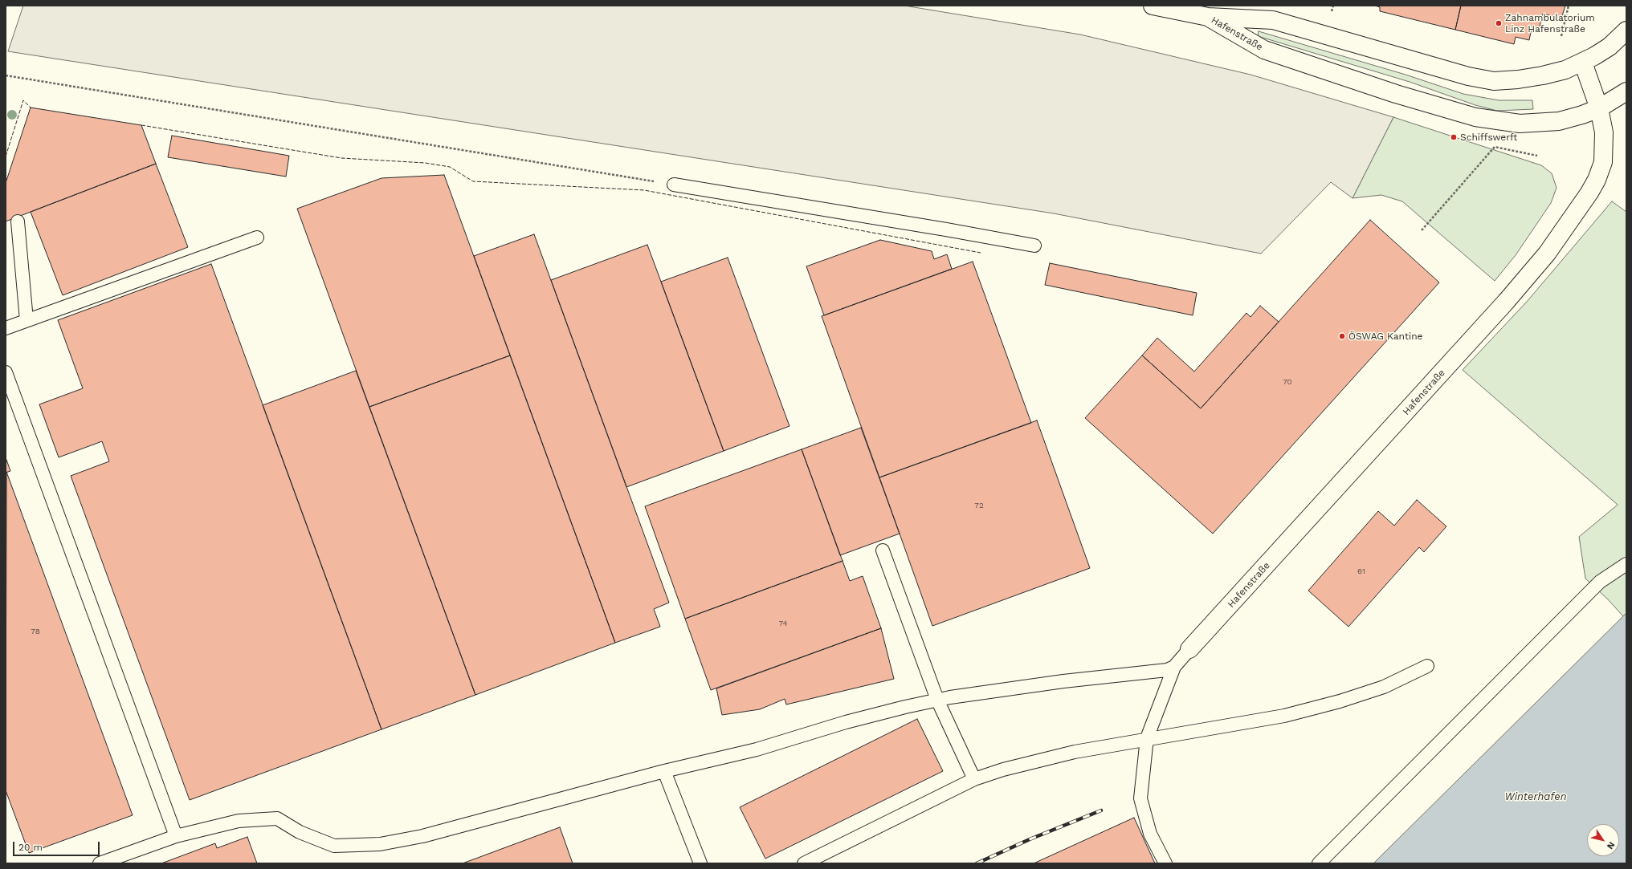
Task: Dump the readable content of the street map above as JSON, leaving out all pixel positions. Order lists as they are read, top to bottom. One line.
{"streets":{"main road":["Hafenstraße"]},"water":["Winterhafen"],"places":["Zahnambulatorium Linz Hafenstraße","Schiffswerft","ÖSWAG Kantine"],"house_numbers":["70","72","61","74","78"],"scale_bar":"20 m","north":"bottom right"}
